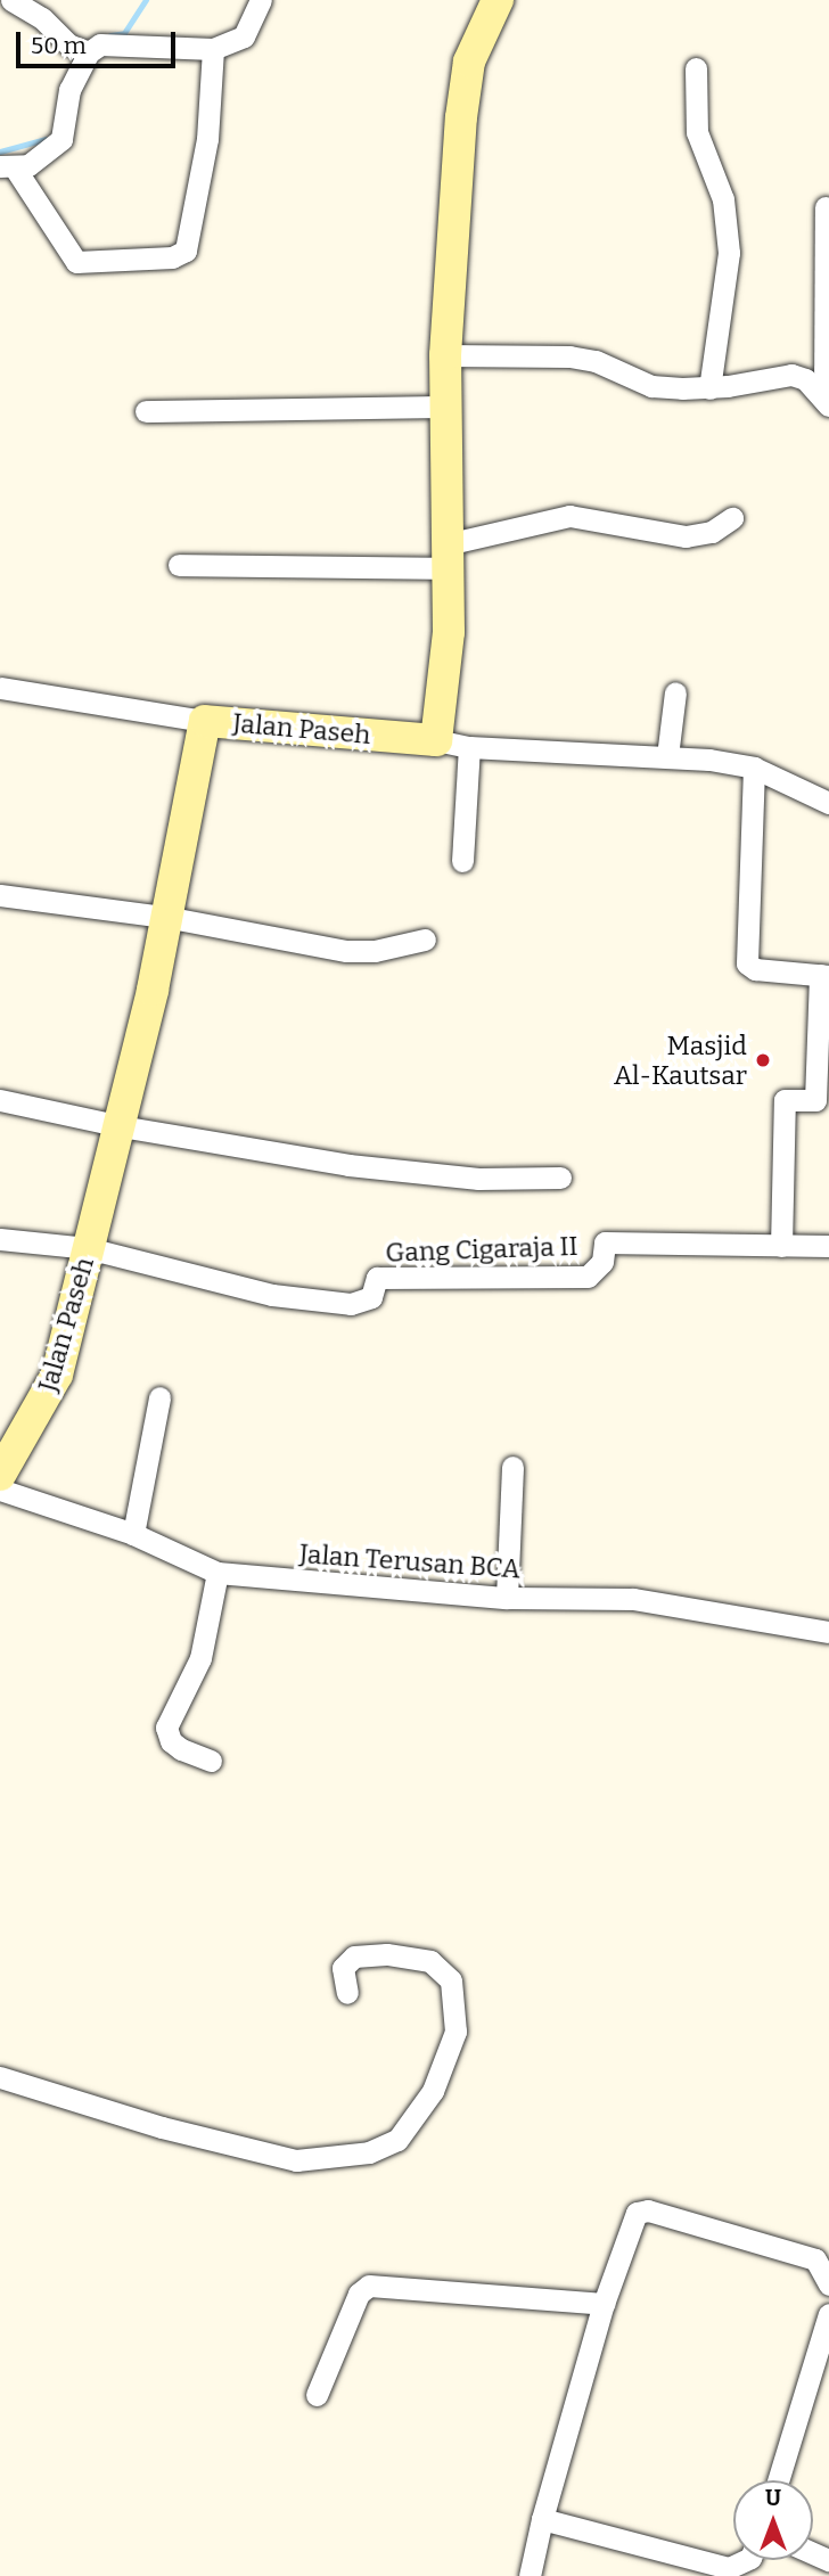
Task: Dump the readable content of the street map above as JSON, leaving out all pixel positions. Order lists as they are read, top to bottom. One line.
{"streets":{"street":["Jalan Paseh","Gang Cigaraja II","Jalan Terusan BCA"]},"crossings":[["Jalan Paseh","Gang Cigaraja II"]],"places":["Masjid Al-Kautsar"],"scale_bar":"50 m","north":"top"}
